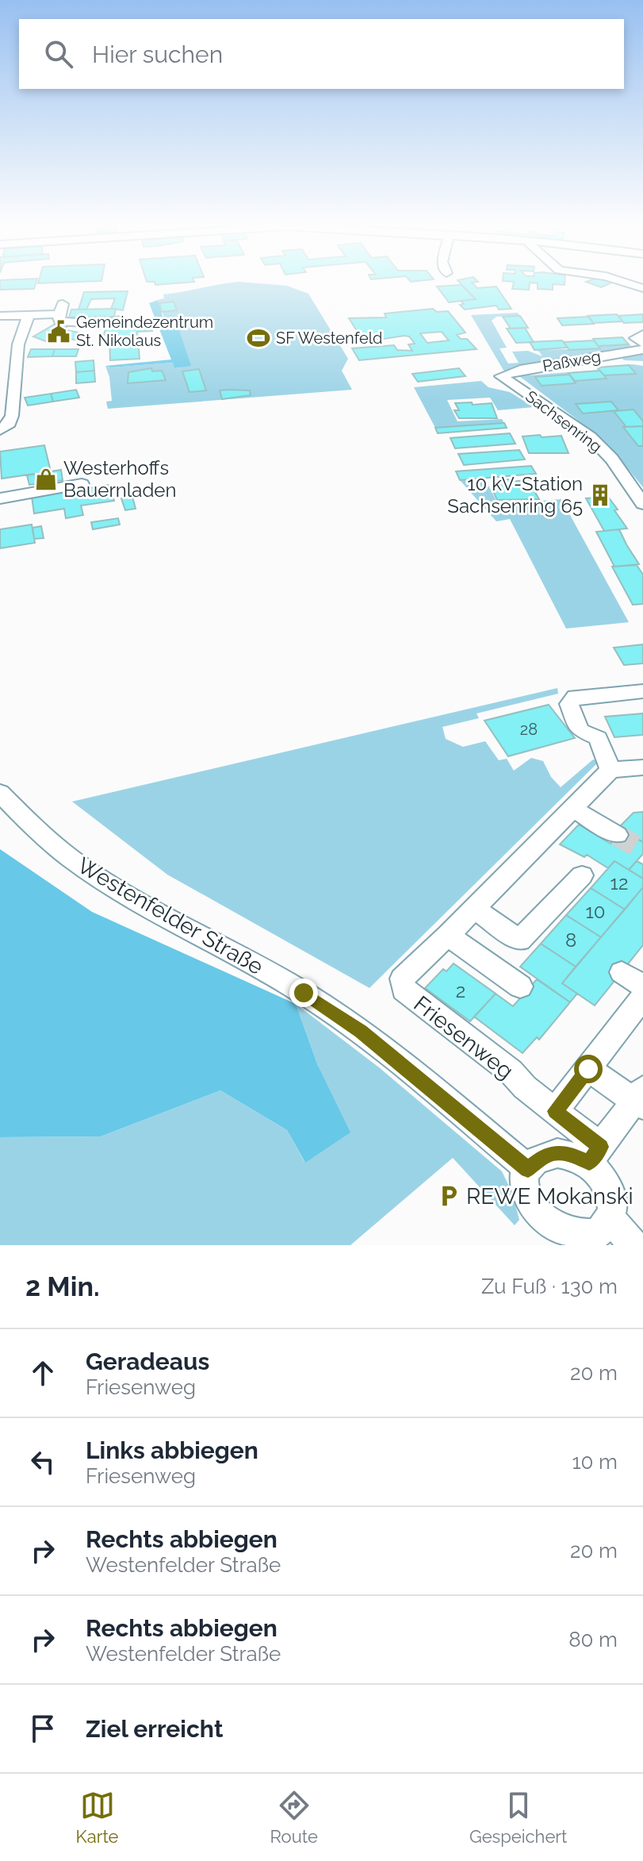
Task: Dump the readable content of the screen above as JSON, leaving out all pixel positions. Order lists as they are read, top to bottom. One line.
{"streets":{"street":["Paßweg","Sachsenring","Westenfelder Straße","Friesenweg"]},"crossings":[["Paßweg","Sachsenring"],["Westenfelder Straße","Friesenweg"]],"places":{"public building":["Gemeindezentrum St. Nikolaus"],"sports":["SF Westenfeld"],"shop":["Westerhoffs Bauernladen"],"building":["10 kV-Station Sachsenring 65"],"parking":["REWE Mokanski"]},"house_numbers":["28","12","10","8","2"],"page":{"search":"Hier suchen","heading":["2 Min.","Zu Fuß · 130 m"],"list":[["Geradeaus","Friesenweg","20 m"],["Links abbiegen","Friesenweg","10 m"],["Rechts abbiegen","Westenfelder Straße","20 m"],["Rechts abbiegen","Westenfelder Straße","80 m"],"Ziel erreicht"],"nav":["Karte","Route","Gespeichert"]}}
